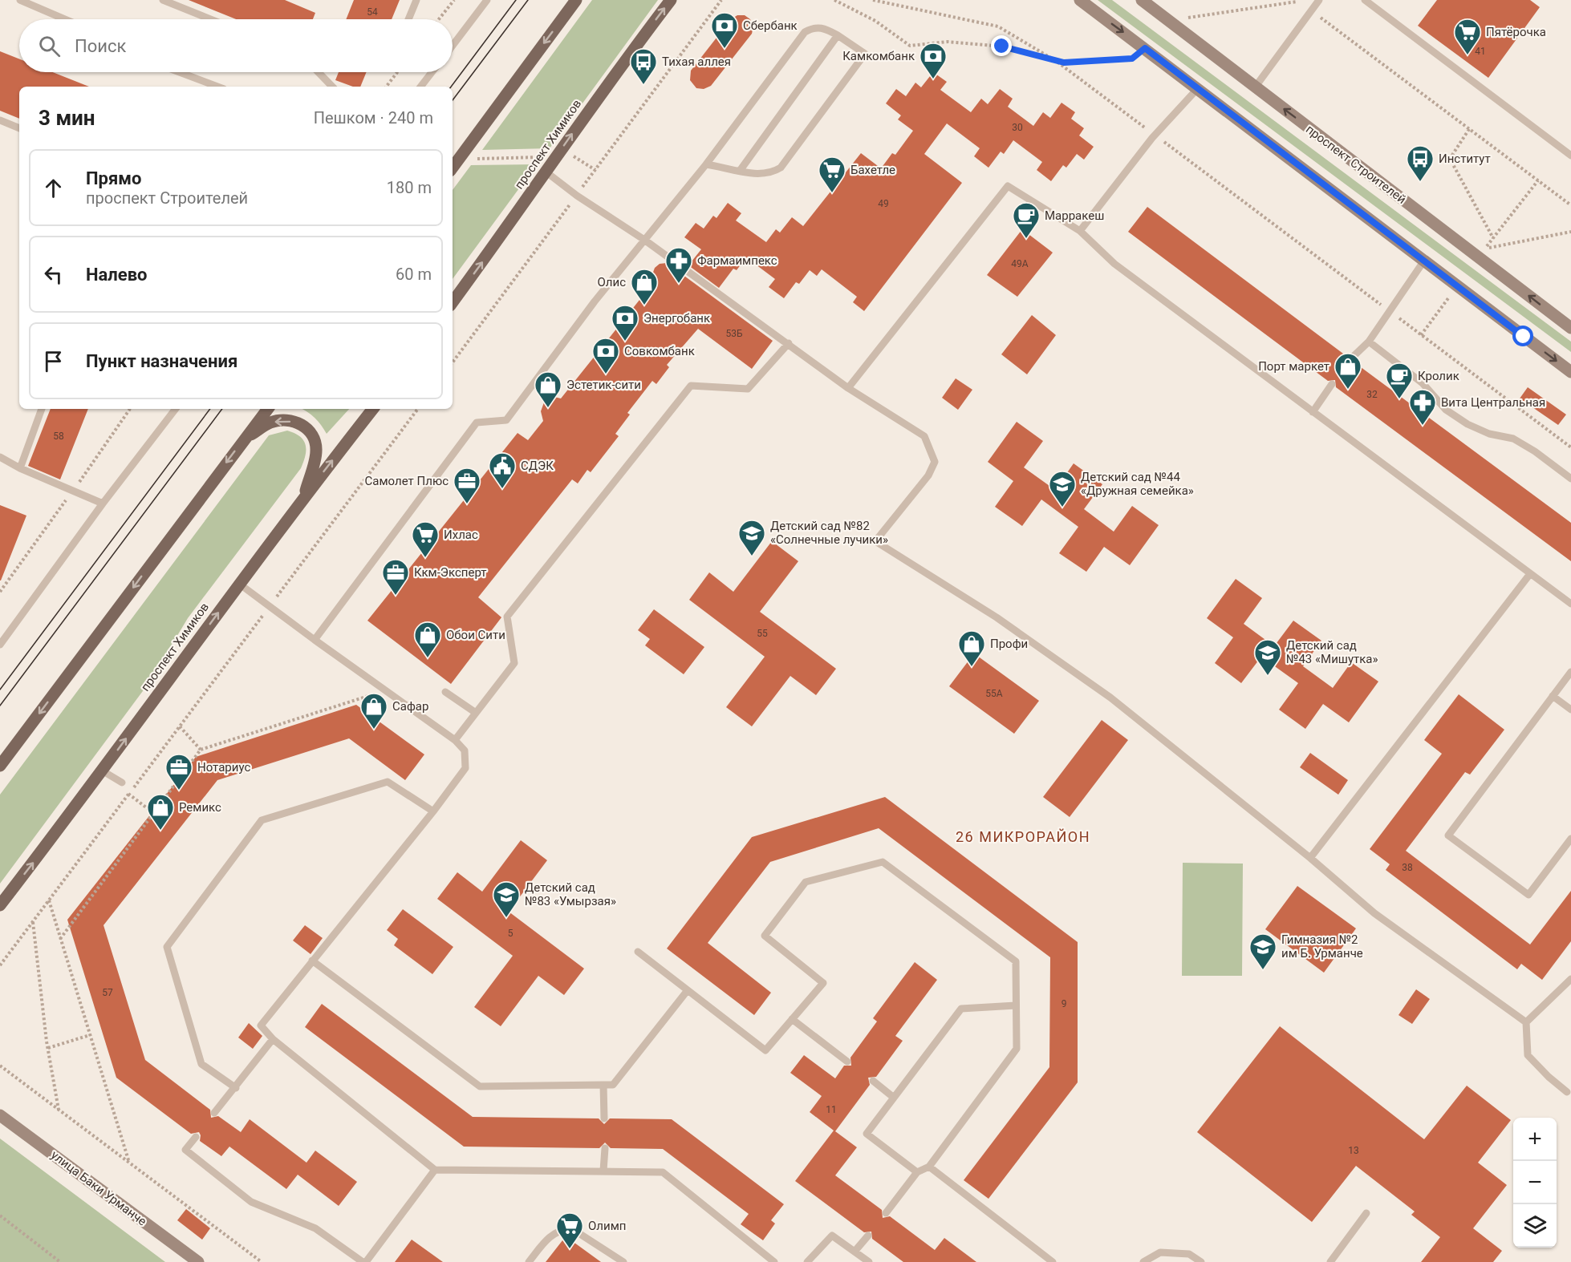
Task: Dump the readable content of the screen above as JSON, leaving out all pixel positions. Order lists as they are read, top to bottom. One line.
{"streets":{"main road":["проспект Химиков","проспект Строителей","улица Баки Урманче"]},"districts":["26 МИКРОРАЙОН"],"places":{"bank":["Сбербанк","Камкомбанк","Энергобанк","Совкомбанк"],"supermarket":["Пятёрочка","Бахетле","Ихлас","Олимп"],"bus stop":["Тихая аллея","Институт"],"cafe":["Марракеш","Кролик"],"pharmacy":["Фармаимпекс","Вита Центральная"],"shop":["Олис","Порт маркет","Эстетик-сити","Обои Сити","Профи","Сафар","Ремикс"],"public building":["СДЭК"],"office":["Самолет Плюс","Ккм-Эксперт","Нотариус"],"school or university":["Детский сад №44 «Дружная семейка»","Детский сад №82 «Солнечные лучики»","Детский сад №43 «Мишутка»","Детский сад №83 «Умырзая»","Гимназия №2 им Б. Урманче"]},"house_numbers":["54","41","30","49","49А","53Б","32","58","55","55А","38","5","57","9","11","13"],"page":{"search":"Поиск","heading":["3 мин","Пешком · 240 m"],"list":[["Прямо","проспект Строителей","180 m"],["Налево","60 m"],"Пункт назначения"],"map_buttons":["+","−"]}}
